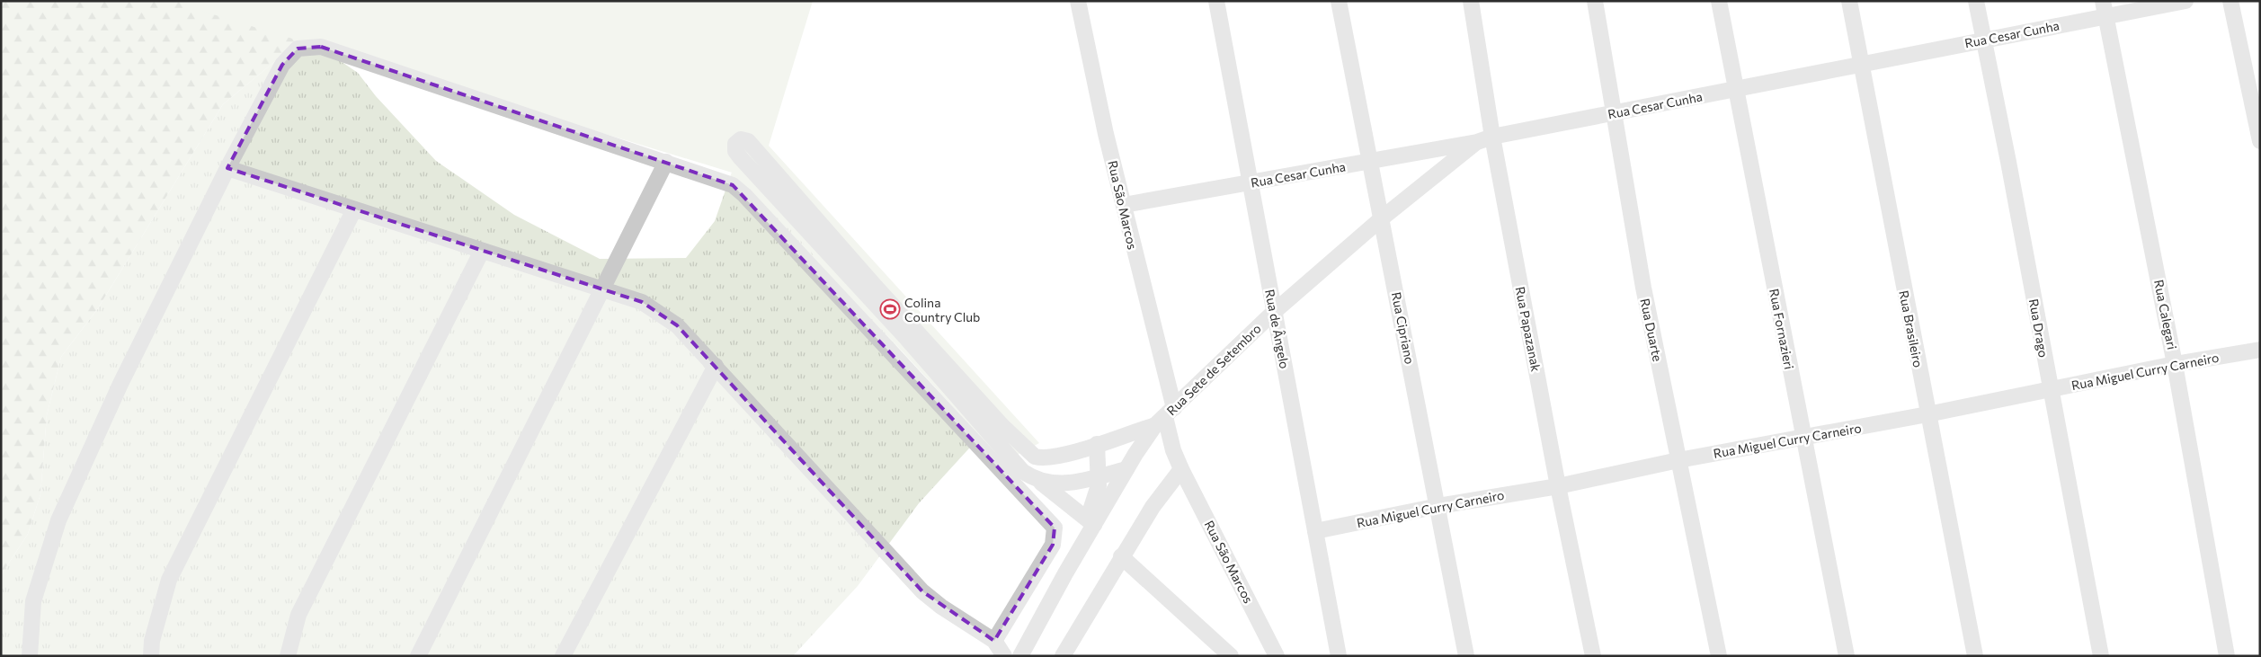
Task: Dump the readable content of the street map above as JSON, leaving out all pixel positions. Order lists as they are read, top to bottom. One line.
{"streets":{"street":["Rua Cesar Cunha","Rua São Marcos","Rua Calegari","Rua Cipriano","Rua Drago","Rua de Ângelo","Rua Papazanak","Rua Fornazieri","Rua Brasileiro","Rua Duarte","Rua Sete de Setembro","Rua Miguel Curry Carneiro"]},"crossings":[["Rua Cesar Cunha","Rua São Marcos"],["Rua Cesar Cunha","Rua Calegari"],["Rua Cesar Cunha","Rua Cipriano"],["Rua Cesar Cunha","Rua Drago"],["Rua Cesar Cunha","Rua de Ângelo"],["Rua Cesar Cunha","Rua Papazanak"],["Rua Cesar Cunha","Rua Fornazieri"],["Rua Cesar Cunha","Rua Brasileiro"],["Rua Cesar Cunha","Rua Duarte"],["Rua Cesar Cunha","Rua Sete de Setembro"],["Rua São Marcos","Rua Sete de Setembro"],["Rua Calegari","Rua Miguel Curry Carneiro"],["Rua Cipriano","Rua Sete de Setembro"],["Rua Cipriano","Rua Miguel Curry Carneiro"],["Rua Drago","Rua Miguel Curry Carneiro"],["Rua de Ângelo","Rua Sete de Setembro"],["Rua de Ângelo","Rua Miguel Curry Carneiro"],["Rua Papazanak","Rua Miguel Curry Carneiro"],["Rua Fornazieri","Rua Miguel Curry Carneiro"],["Rua Brasileiro","Rua Miguel Curry Carneiro"],["Rua Duarte","Rua Miguel Curry Carneiro"]],"places":{"sports":["Colina Country Club"]}}
